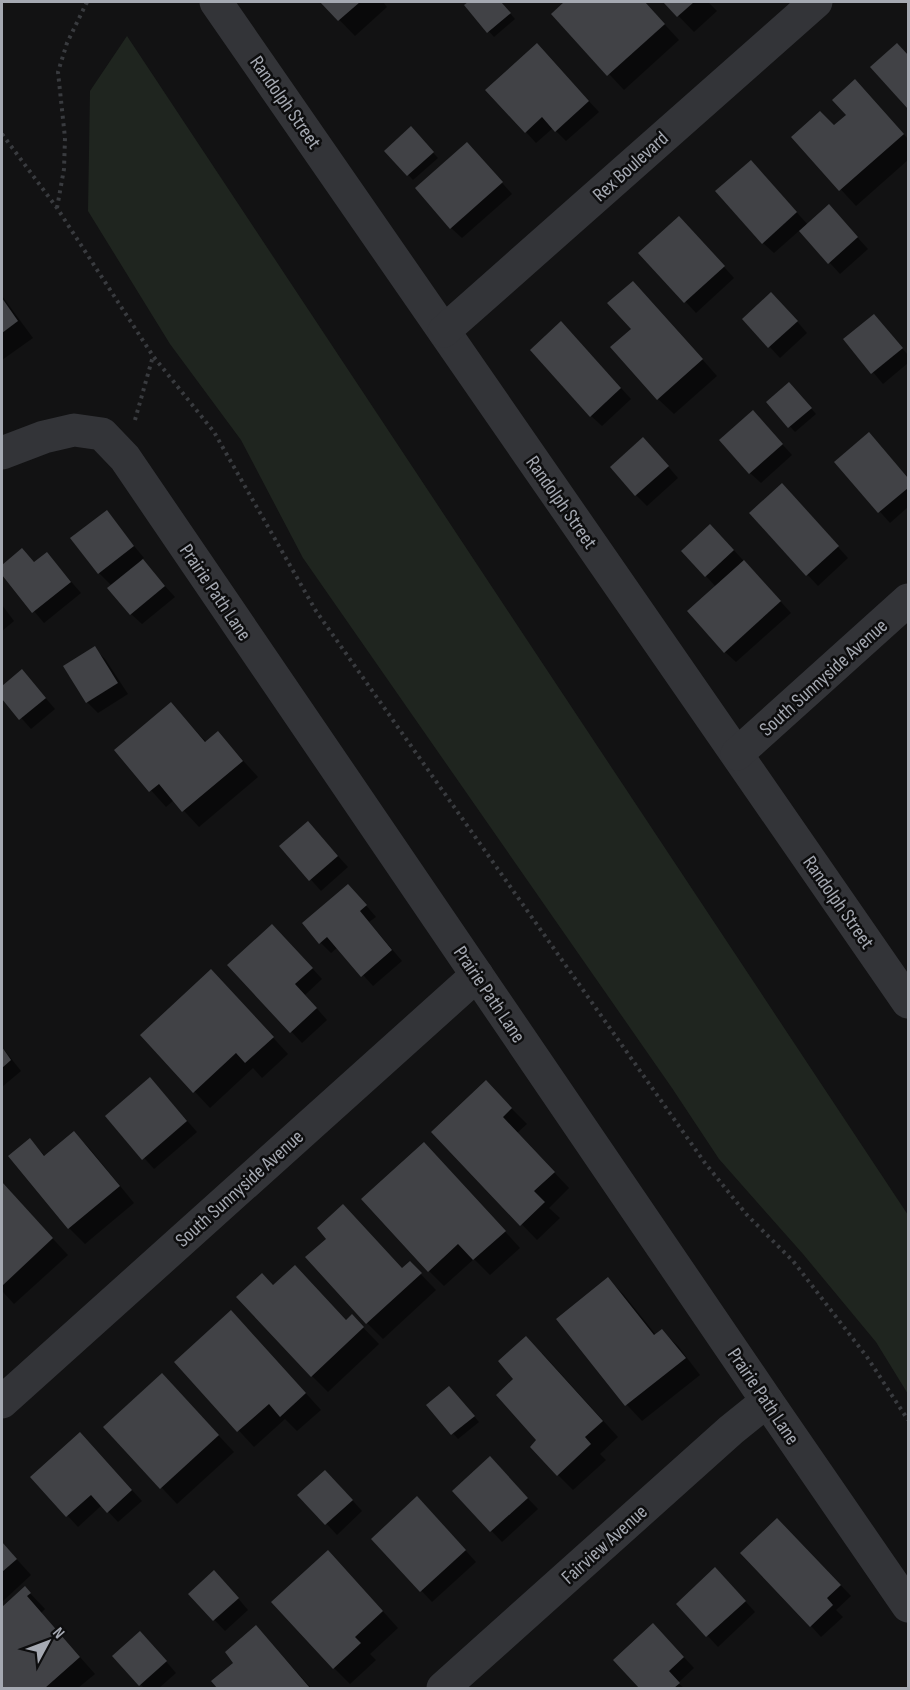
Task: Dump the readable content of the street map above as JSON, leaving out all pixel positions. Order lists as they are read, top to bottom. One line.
{"streets":{"street":["Randolph Street","Rex Boulevard","Prairie Path Lane","South Sunnyside Avenue","Fairview Avenue"]},"crossings":[["Randolph Street","Rex Boulevard"],["Randolph Street","South Sunnyside Avenue"],["Prairie Path Lane","South Sunnyside Avenue"],["Prairie Path Lane","Fairview Avenue"]],"north":"top right"}
